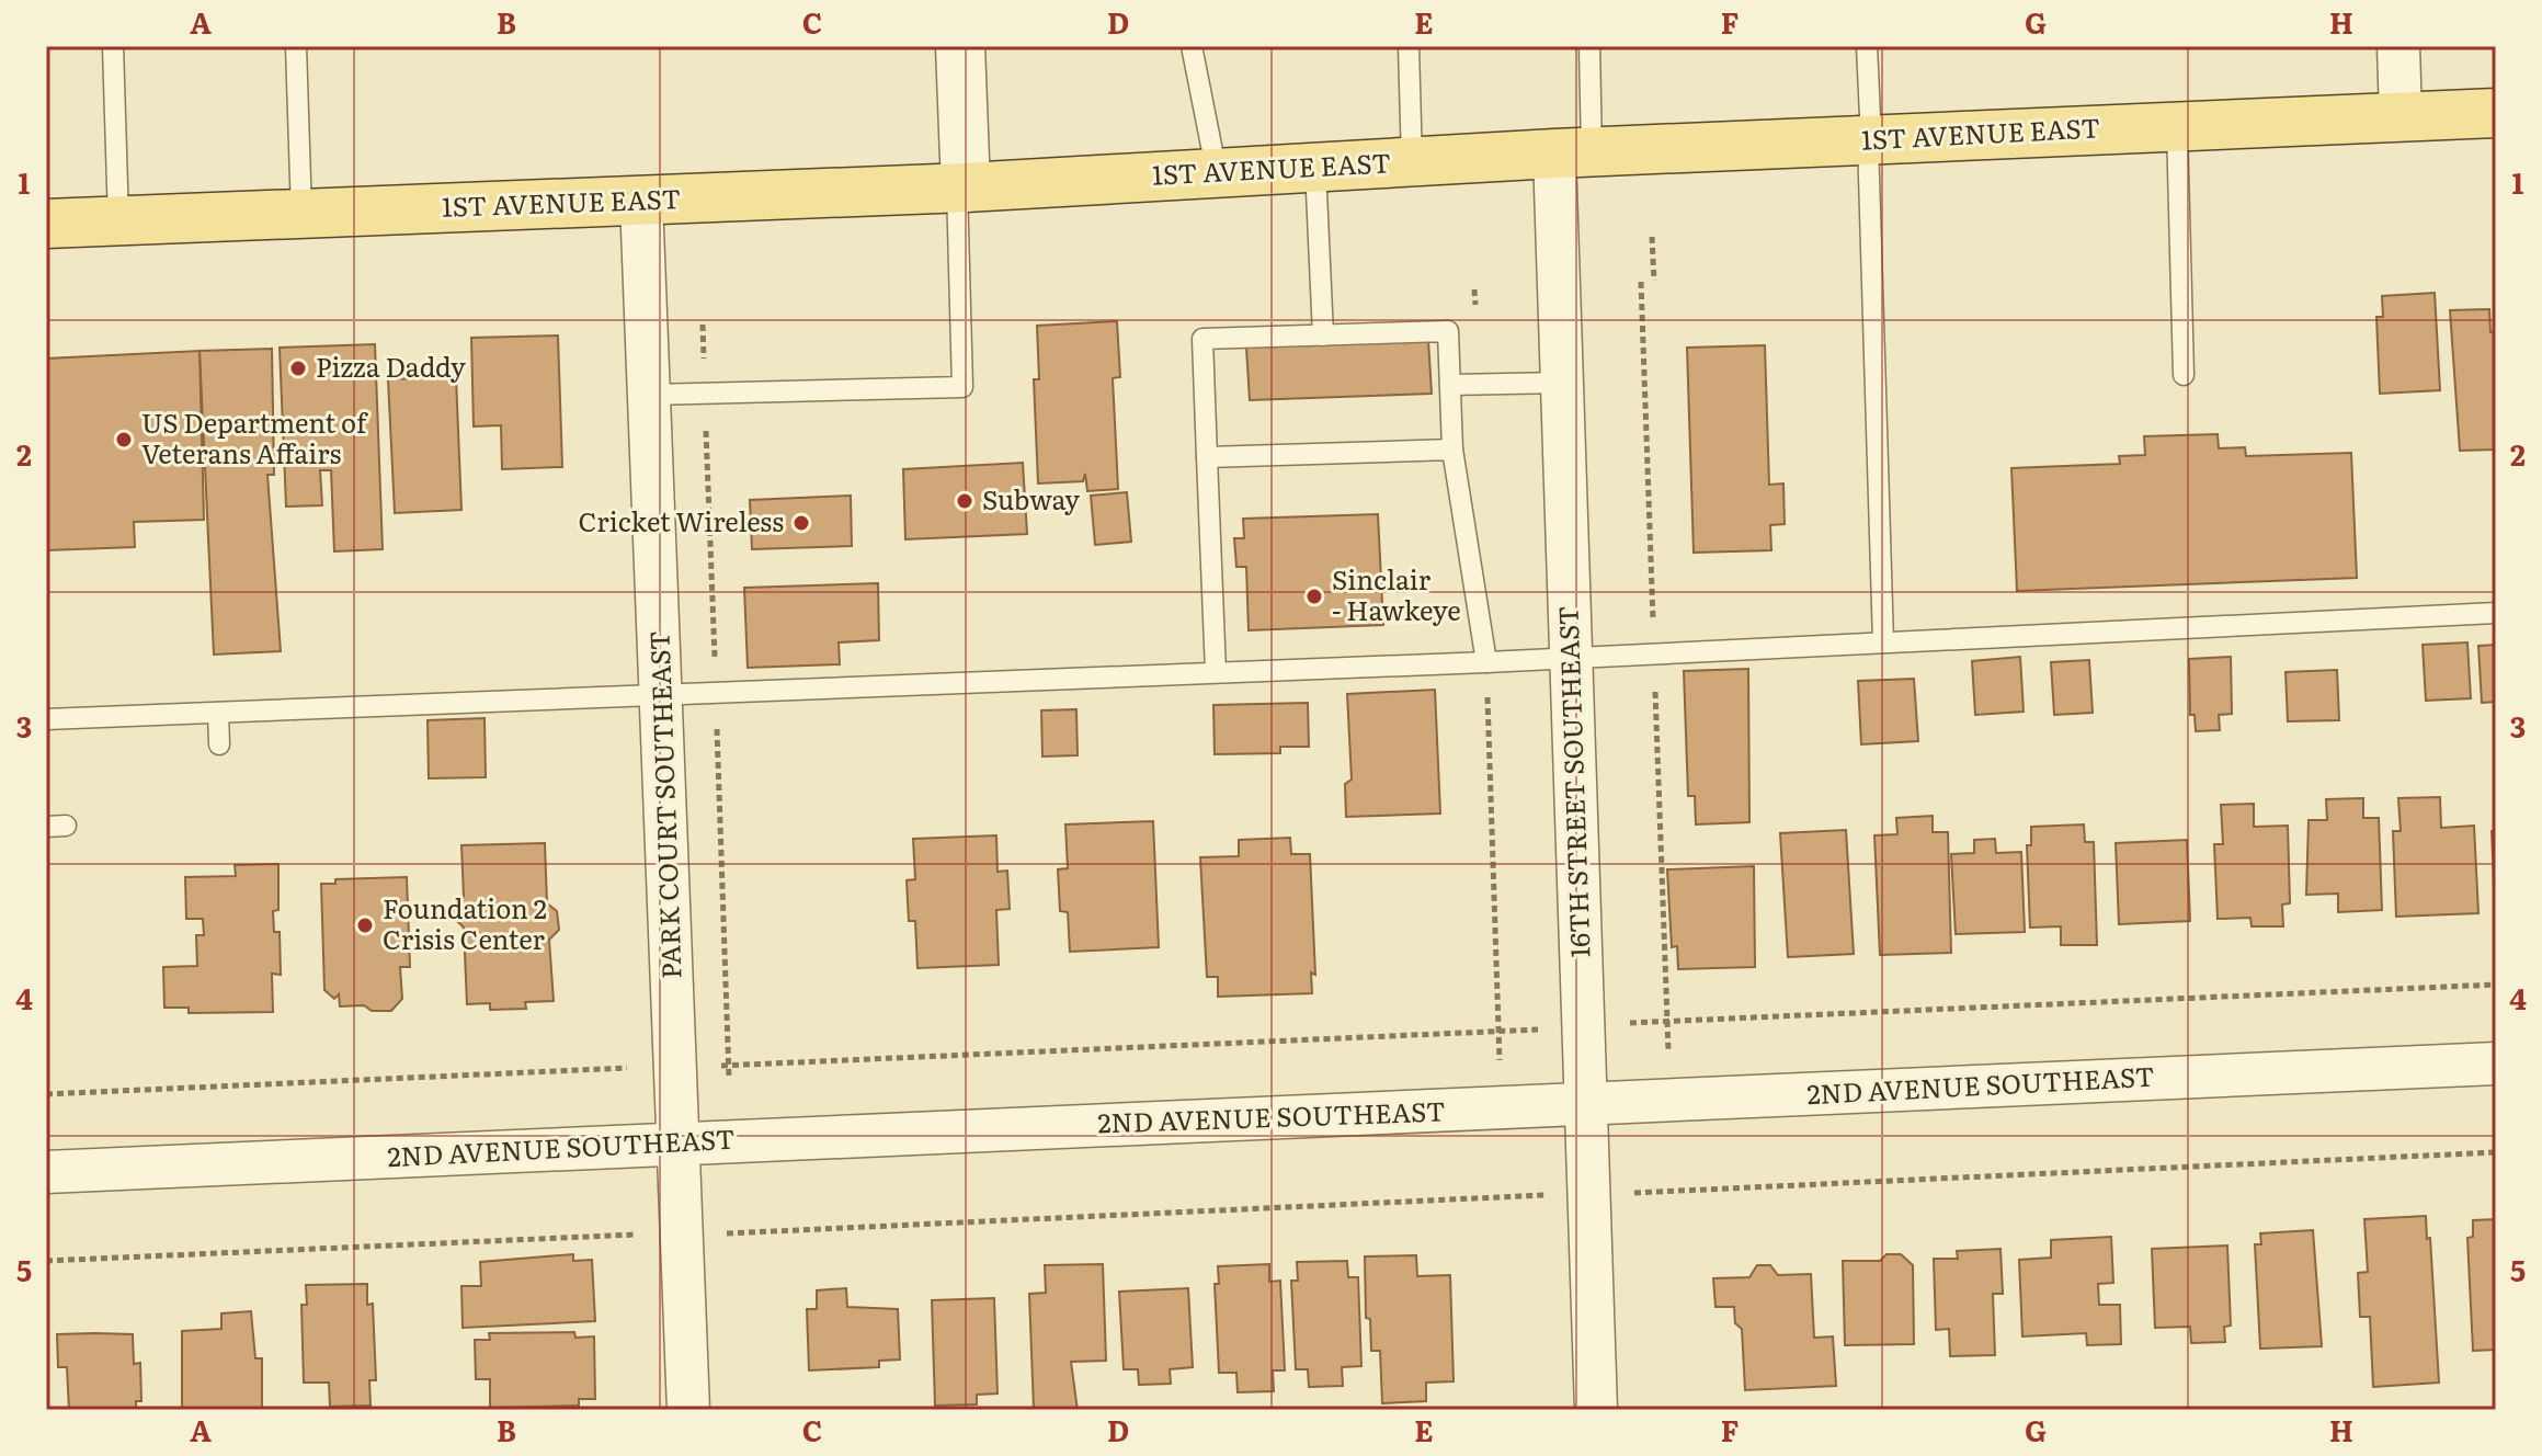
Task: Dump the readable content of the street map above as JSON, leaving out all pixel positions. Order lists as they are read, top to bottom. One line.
{"streets":{"main road":["1ST AVENUE EAST"],"street":["16TH STREET SOUTHEAST","PARK COURT SOUTHEAST","2ND AVENUE SOUTHEAST"]},"crossings":[["1ST AVENUE EAST","16TH STREET SOUTHEAST"],["1ST AVENUE EAST","PARK COURT SOUTHEAST"],["16TH STREET SOUTHEAST","2ND AVENUE SOUTHEAST"],["PARK COURT SOUTHEAST","2ND AVENUE SOUTHEAST"]],"places":["Pizza Daddy","US Department of Veterans Affairs","Subway","Cricket Wireless","Sinclair - Hawkeye","Foundation 2 Crisis Center"],"grid":{"columns":["A","B","C","D","E","F","G","H"],"rows":["1","2","3","4","5"]}}
